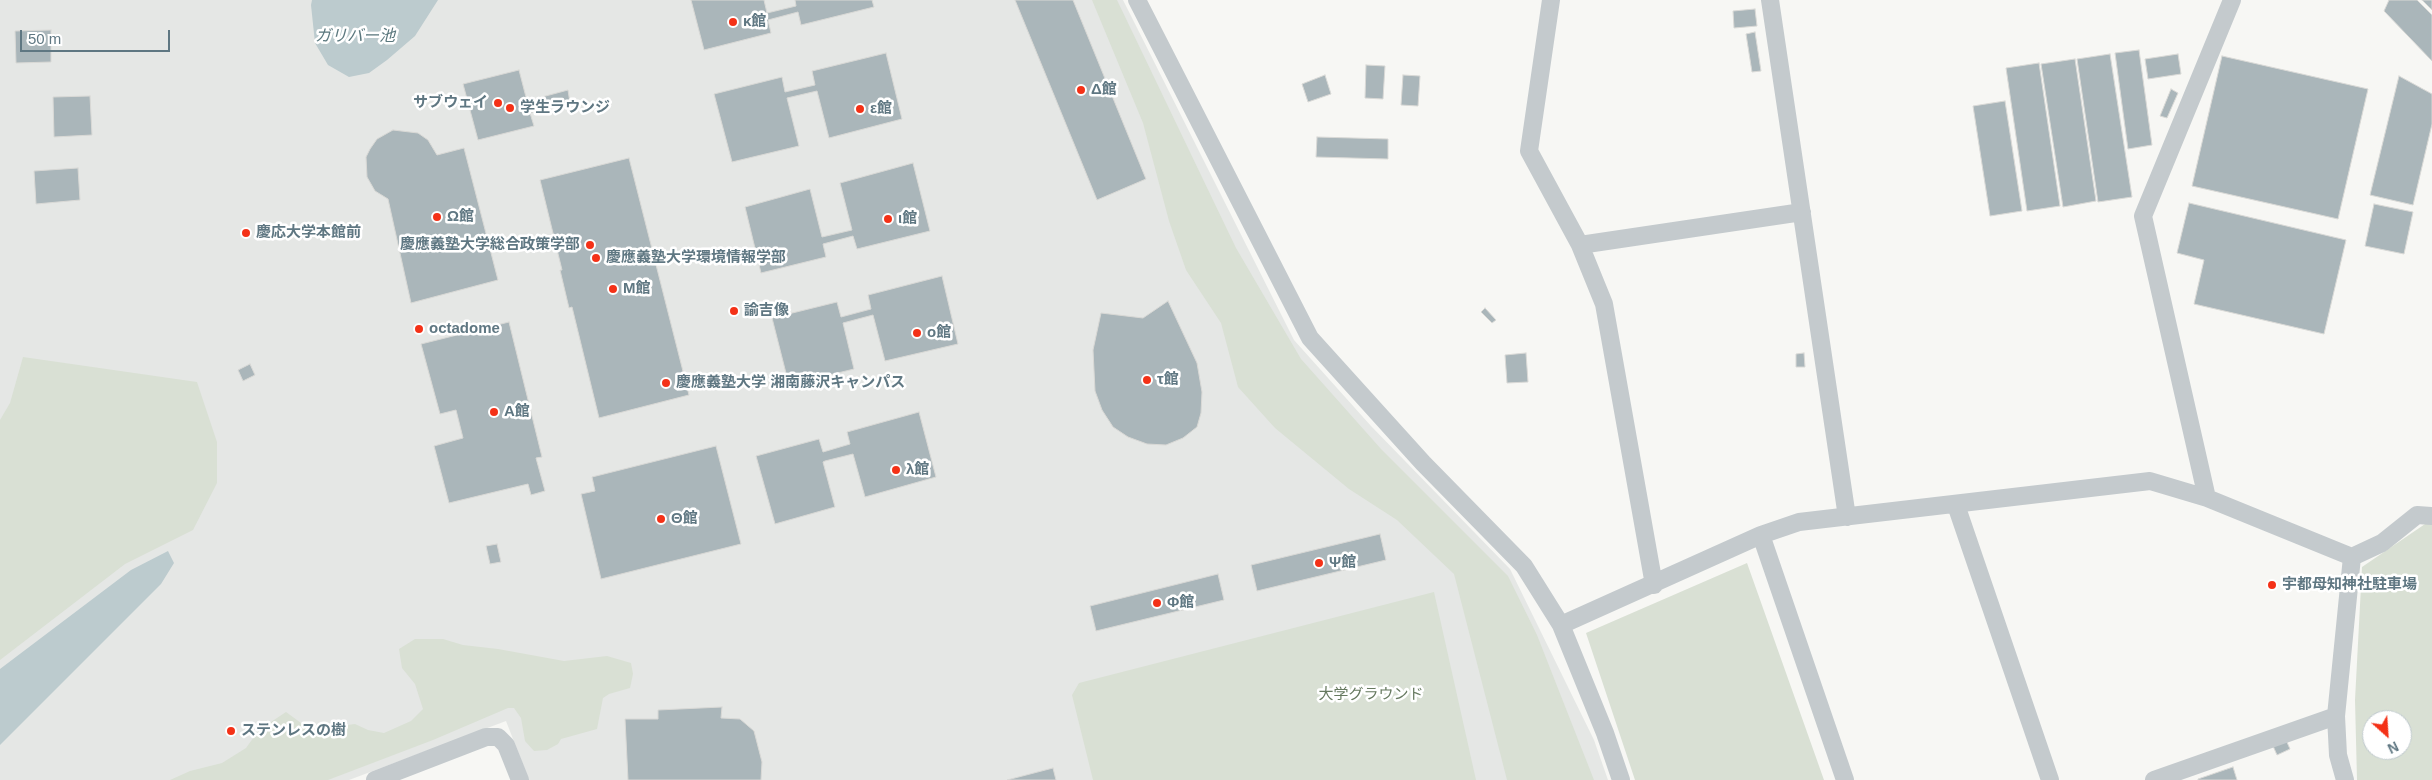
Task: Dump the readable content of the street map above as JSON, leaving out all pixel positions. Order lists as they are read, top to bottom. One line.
{"water":["ガリバー池"],"parks":["大学グラウンド"],"places":["κ館","Δ館","サブウェイ","学生ラウンジ","ε館","Ω館","ι館","慶応大学本館前","慶應義塾大学総合政策学部","慶應義塾大学環境情報学部","Μ館","諭吉像","octadome","ο館","τ館","慶應義塾大学 湘南藤沢キャンパス","A館","λ館","Θ館","Ψ館","宇都母知神社駐車場","Φ館","ステンレスの樹"],"scale_bar":"50 m","north":"bottom right"}
